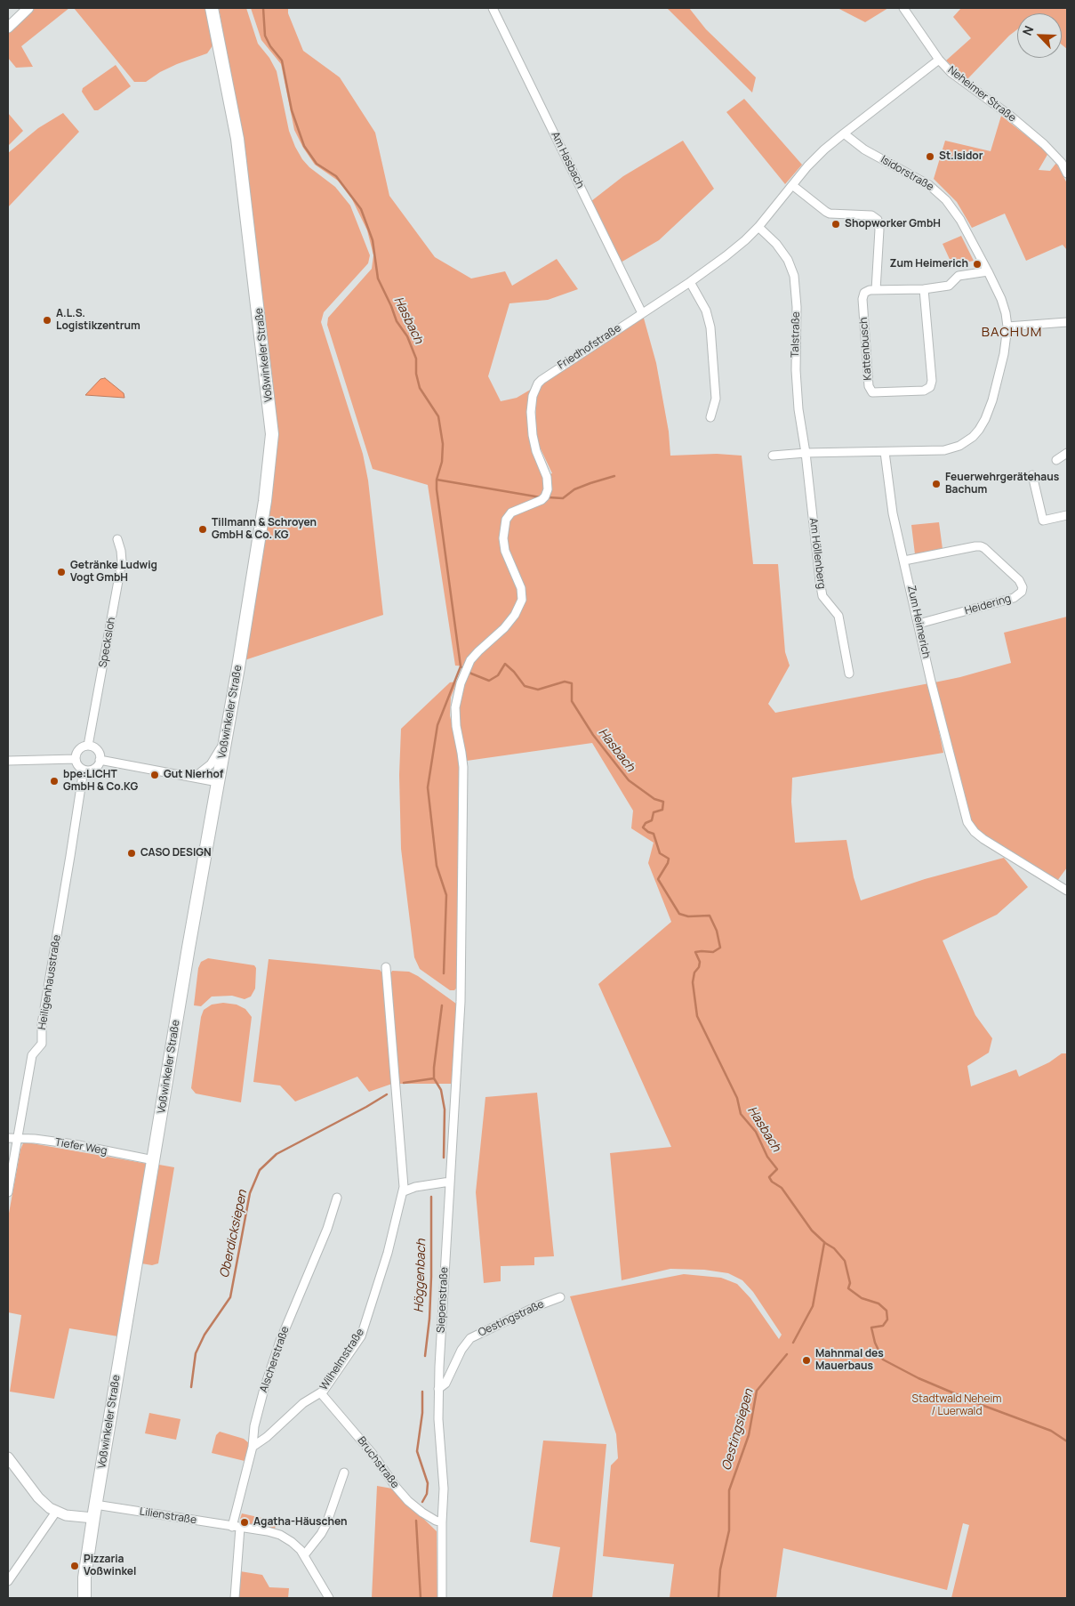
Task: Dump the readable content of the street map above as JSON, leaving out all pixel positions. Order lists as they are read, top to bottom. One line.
{"streets":{"main road":["Voßwinkeler Straße"],"street":["Neheimer Straße","Am Hasbach","Isidorstraße","Talstraße","Friedhofstraße","Kattenbusch","Am Höllenberg","Heidering","Zum Heimerich","Specksloh","Heiligenhausstraße","Tiefer Weg","Siepenstraße","Oestingstraße","Alscherstraße","Wilhelmstraße","Bruchstraße","Lilienstraße"]},"crossings":[["Am Hasbach","Friedhofstraße"],["Isidorstraße","Friedhofstraße"],["Talstraße","Friedhofstraße"],["Talstraße","Am Höllenberg"],["Friedhofstraße","Siepenstraße"],["Voßwinkeler Straße","Tiefer Weg"],["Voßwinkeler Straße","Lilienstraße"],["Heidering","Zum Heimerich"],["Specksloh","Heiligenhausstraße"],["Heiligenhausstraße","Tiefer Weg"],["Siepenstraße","Oestingstraße"],["Siepenstraße","Bruchstraße"],["Alscherstraße","Wilhelmstraße"],["Alscherstraße","Lilienstraße"],["Wilhelmstraße","Bruchstraße"]],"districts":["BACHUM"],"water":["Hasbach","Oberdicksiepen","Höggenbach","Oestingsiepen"],"parks":["Stadtwald Neheim / Luerwald"],"places":["St.Isidor","Shopworker GmbH","Zum Heimerich","A.L.S. Logistikzentrum","Feuerwehrgerätehaus Bachum","Tillmann & Schroyen GmbH & Co. KG","Getränke Ludwig Vogt GmbH","Gut Nierhof","bpe:LICHT GmbH & Co.KG","CASO DESIGN","Mahnmal des Mauerbaus","Agatha-Häuschen","Pizzaria Voßwinkel"],"north":"top left"}
